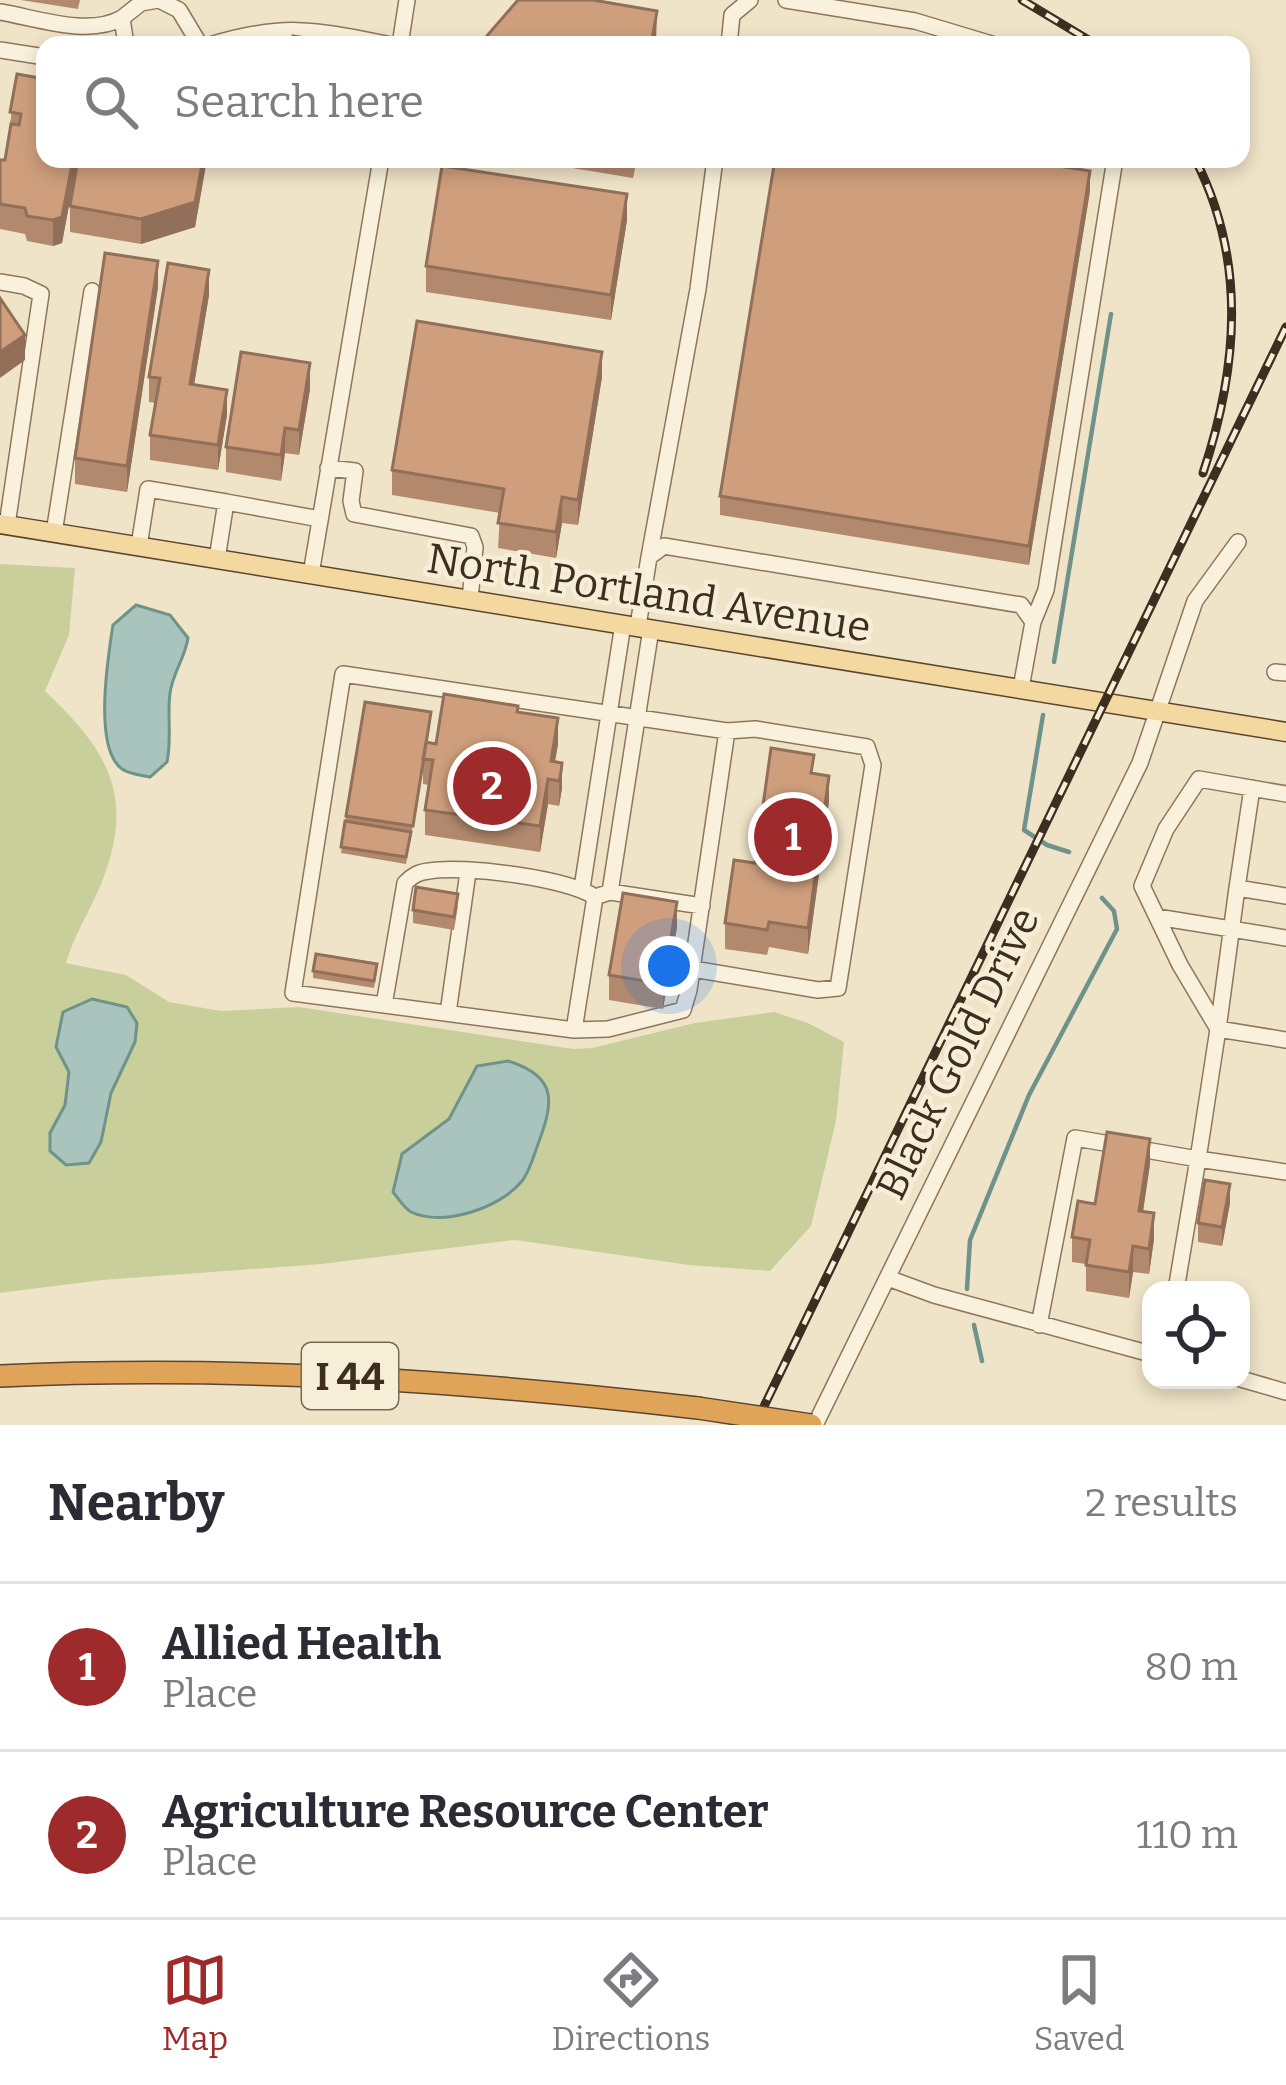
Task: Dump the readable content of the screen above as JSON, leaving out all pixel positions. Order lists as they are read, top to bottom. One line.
{"streets":{"highway":["I 44"],"main road":["North Portland Avenue"],"street":["Black Gold Drive"]},"crossings":[["North Portland Avenue","Black Gold Drive"],["Black Gold Drive","I 44"]],"page":{"search":"Search here","pins":["2","1"],"heading":["Nearby","2 results"],"list":[{"mark":"1","name":"Allied Health","note":"Place","value":"80 m"},{"mark":"2","name":"Agriculture Resource Center","note":"Place","value":"110 m"}],"nav":["Map","Directions","Saved"]}}
